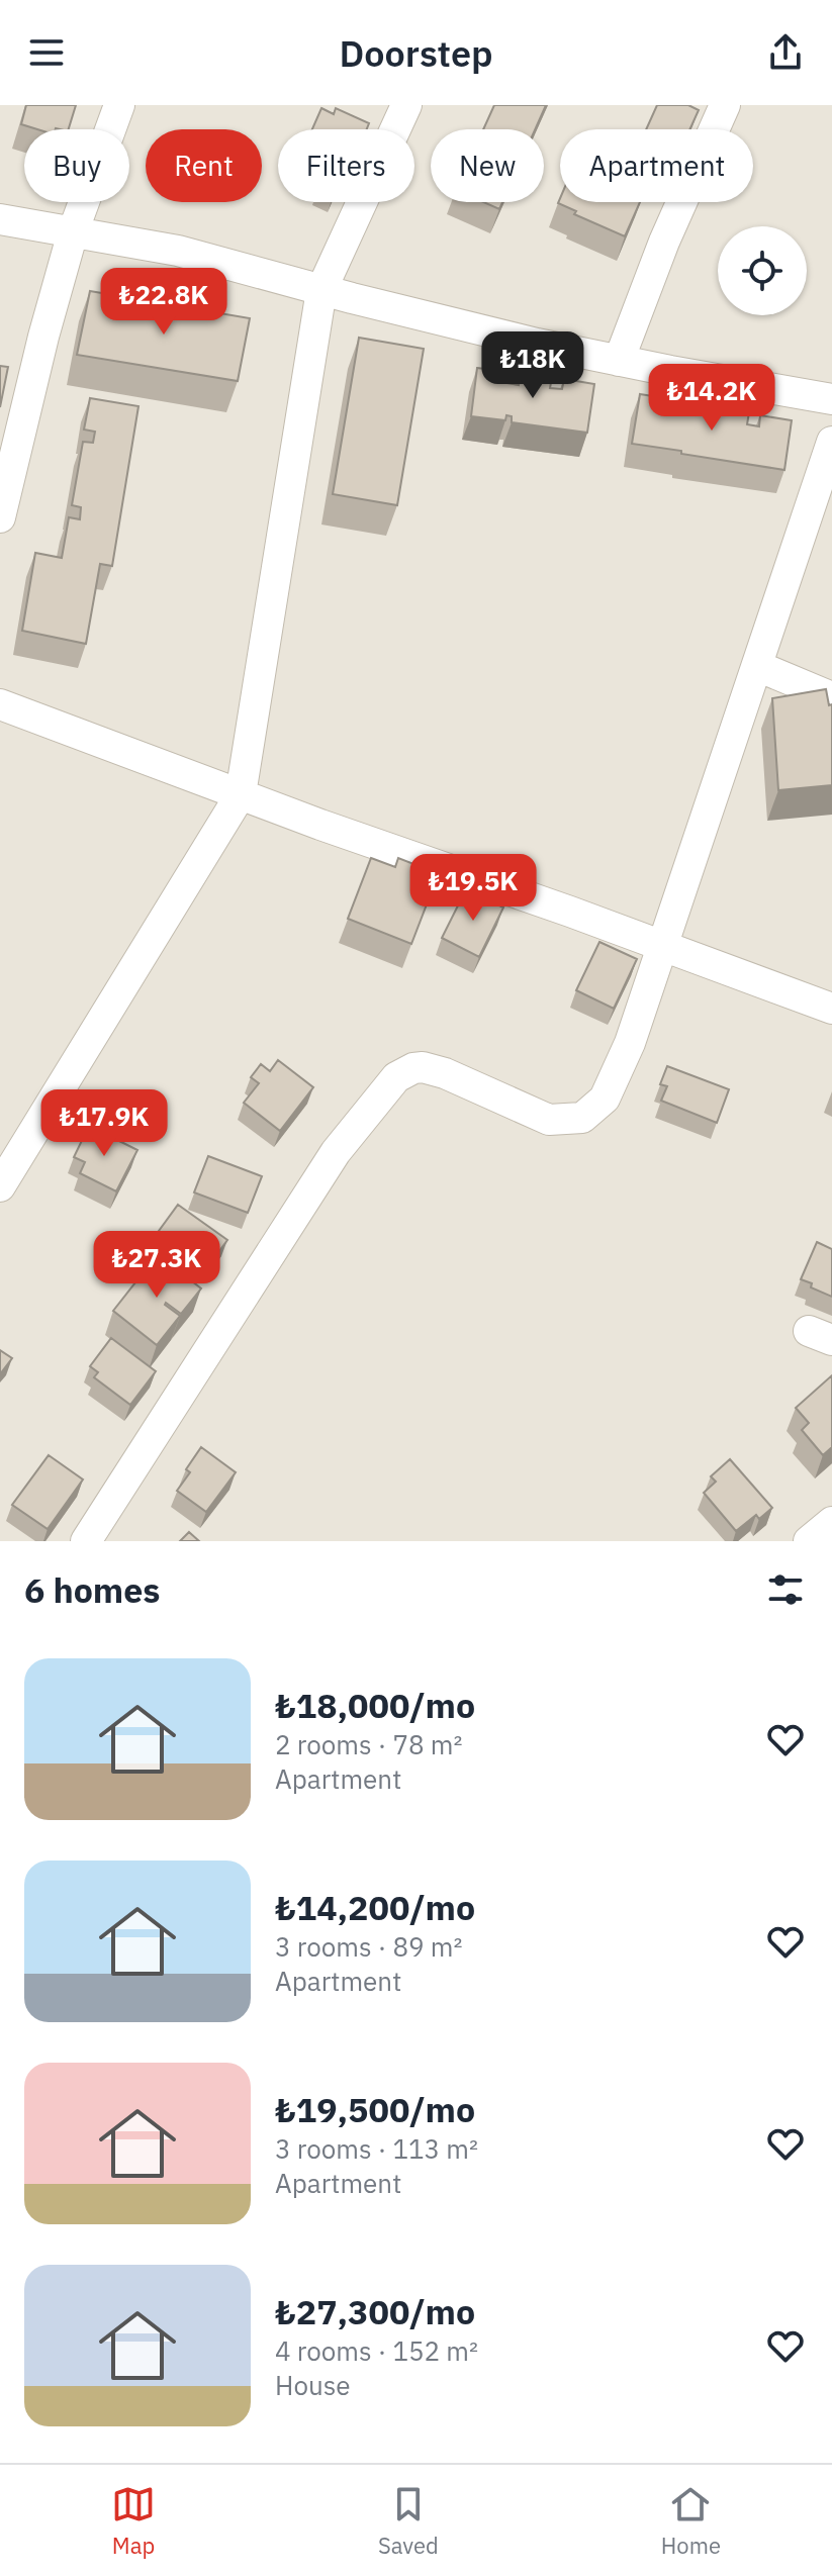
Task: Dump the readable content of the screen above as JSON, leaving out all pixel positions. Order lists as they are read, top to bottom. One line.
{"page":{"header":"Doorstep","chip":["Buy","Rent","Filters","New","Apartment"],"price":["₺22.8K","₺18K","₺14.2K","₺19.5K","₺17.9K","₺27.3K"],"heading":"6 homes","list":[{"name":"₺18,000/mo","note":"2 rooms · 78 m² · Apartment"},{"name":"₺14,200/mo","note":"3 rooms · 89 m² · Apartment"},{"name":"₺19,500/mo","note":"3 rooms · 113 m² · Apartment"},{"name":"₺27,300/mo","note":"4 rooms · 152 m² · House"}],"tabs":["Map","Saved","Home"]}}
